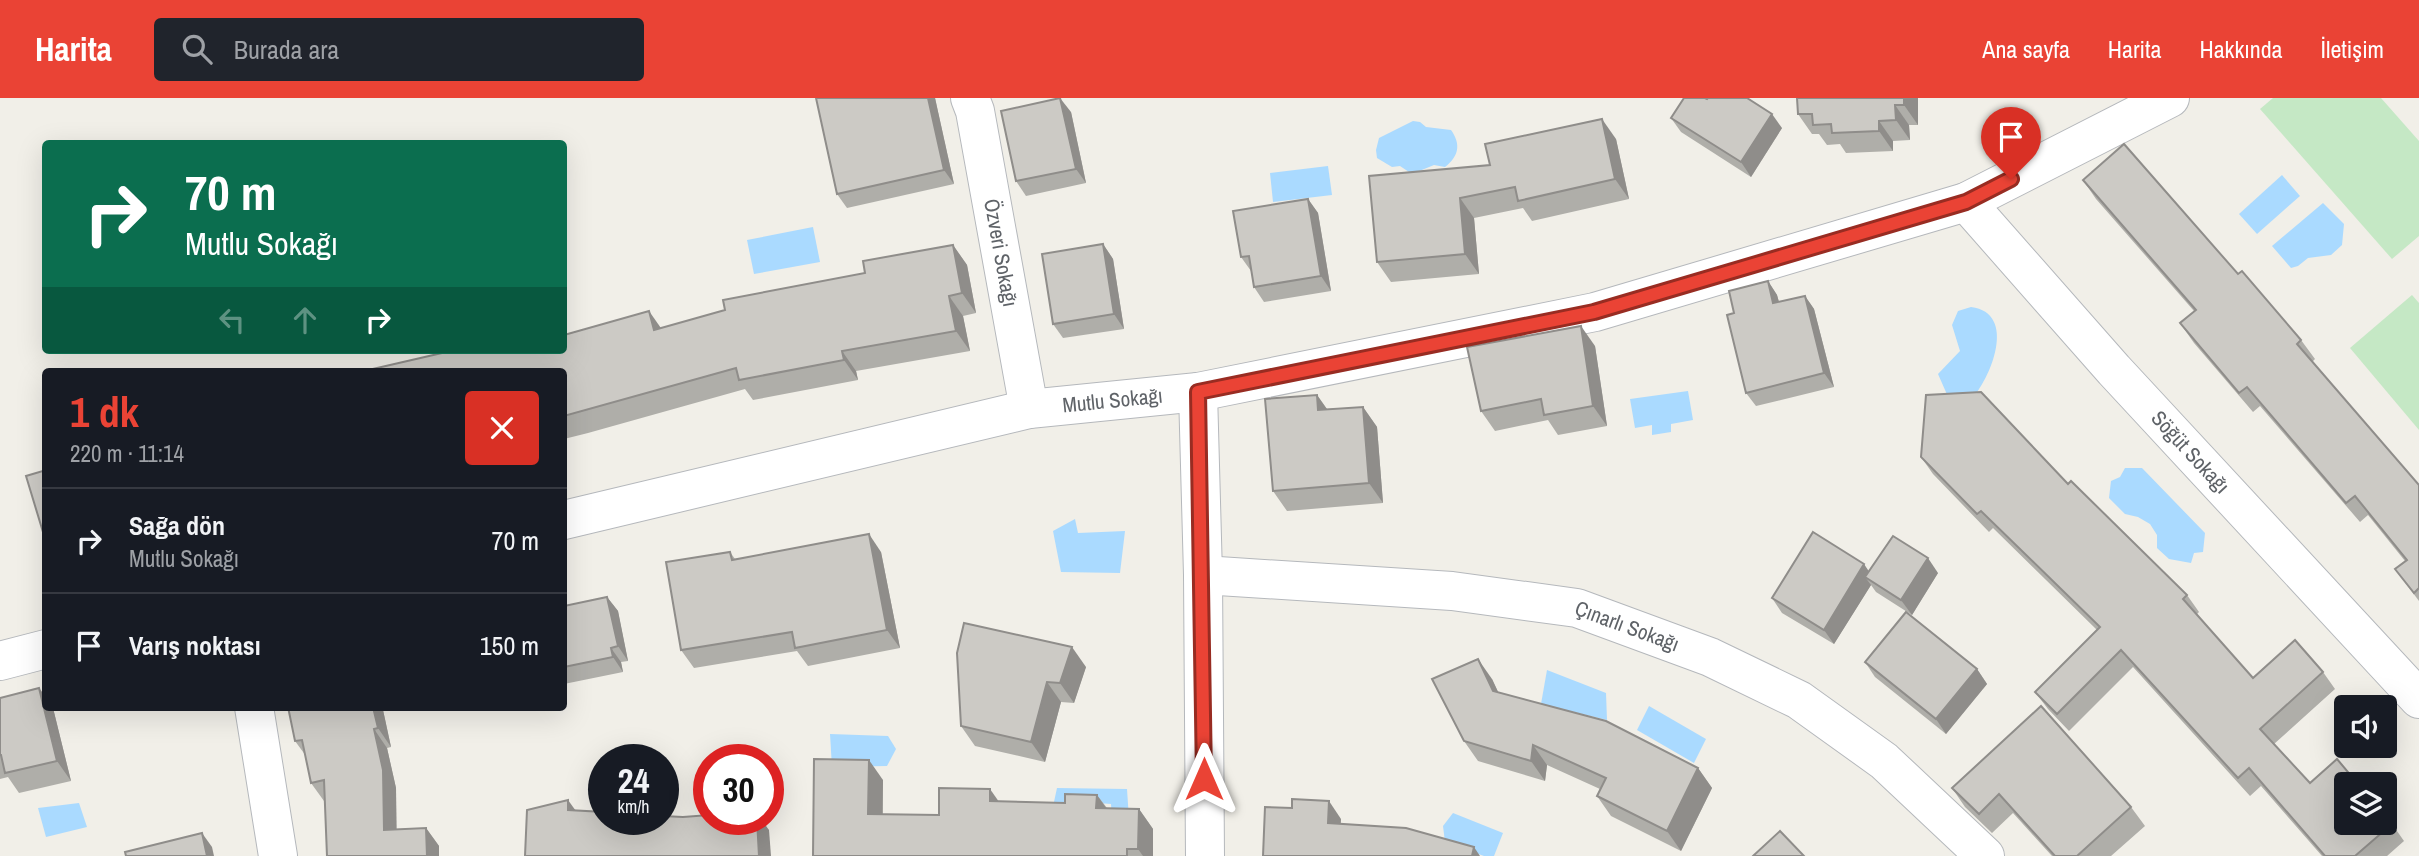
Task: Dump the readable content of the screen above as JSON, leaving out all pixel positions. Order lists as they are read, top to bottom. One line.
{"streets":{"street":["Özveri Sokağı","Mutlu Sokağı","Söğüt Sokağı","Çınarlı Sokağı"]},"crossings":[["Özveri Sokağı","Mutlu Sokağı"],["Mutlu Sokağı","Söğüt Sokağı"]],"page":{"header":"Harita","search":"Burada ara","nav":["Ana sayfa","Harita","Hakkında","İletişim"],"turn":["70 m","Mutlu Sokağı"],"heading":["1 dk","220 m · 11:14"],"list":[{"name":"Sağa dön","note":"Mutlu Sokağı","value":"70 m"},{"name":"Varış noktası","value":"150 m"}],"speed":"24 km/h","limit":"30"}}
